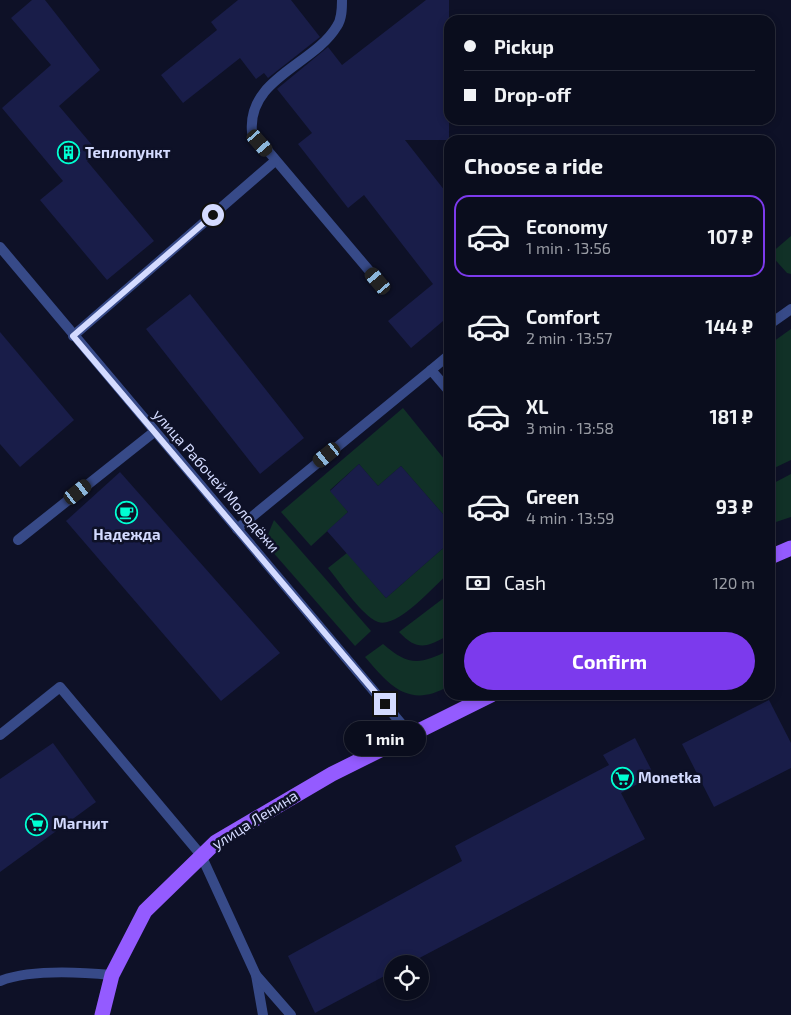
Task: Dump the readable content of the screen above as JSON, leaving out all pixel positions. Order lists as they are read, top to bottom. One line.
{"streets":{"main road":["улица Ленина"],"street":["улица Рабочей Молодёжи"]},"crossings":[["улица Рабочей Молодёжи","улица Ленина"]],"places":{"building":["Теплопункт"],"cafe":["Надежда"],"supermarket":["Monetka","Магнит"]},"page":{"banner":["Pickup","Drop-off"],"heading":"Choose a ride","list":[{"name":"Economy","note":"1 min · 13:56","value":"107 ₽"},{"name":"Comfort","note":"2 min · 13:57","value":"144 ₽"},{"name":"XL","note":"3 min · 13:58","value":"181 ₽"},{"name":"Green","note":"4 min · 13:59","value":"93 ₽"}],"pay":["Cash","120 m"],"buttons":"Confirm","bubble":"1 min"}}
